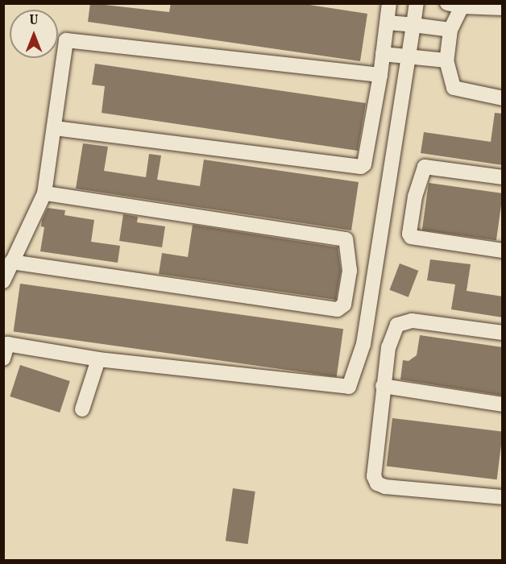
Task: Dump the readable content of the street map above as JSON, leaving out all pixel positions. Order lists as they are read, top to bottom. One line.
{"north":"top"}
